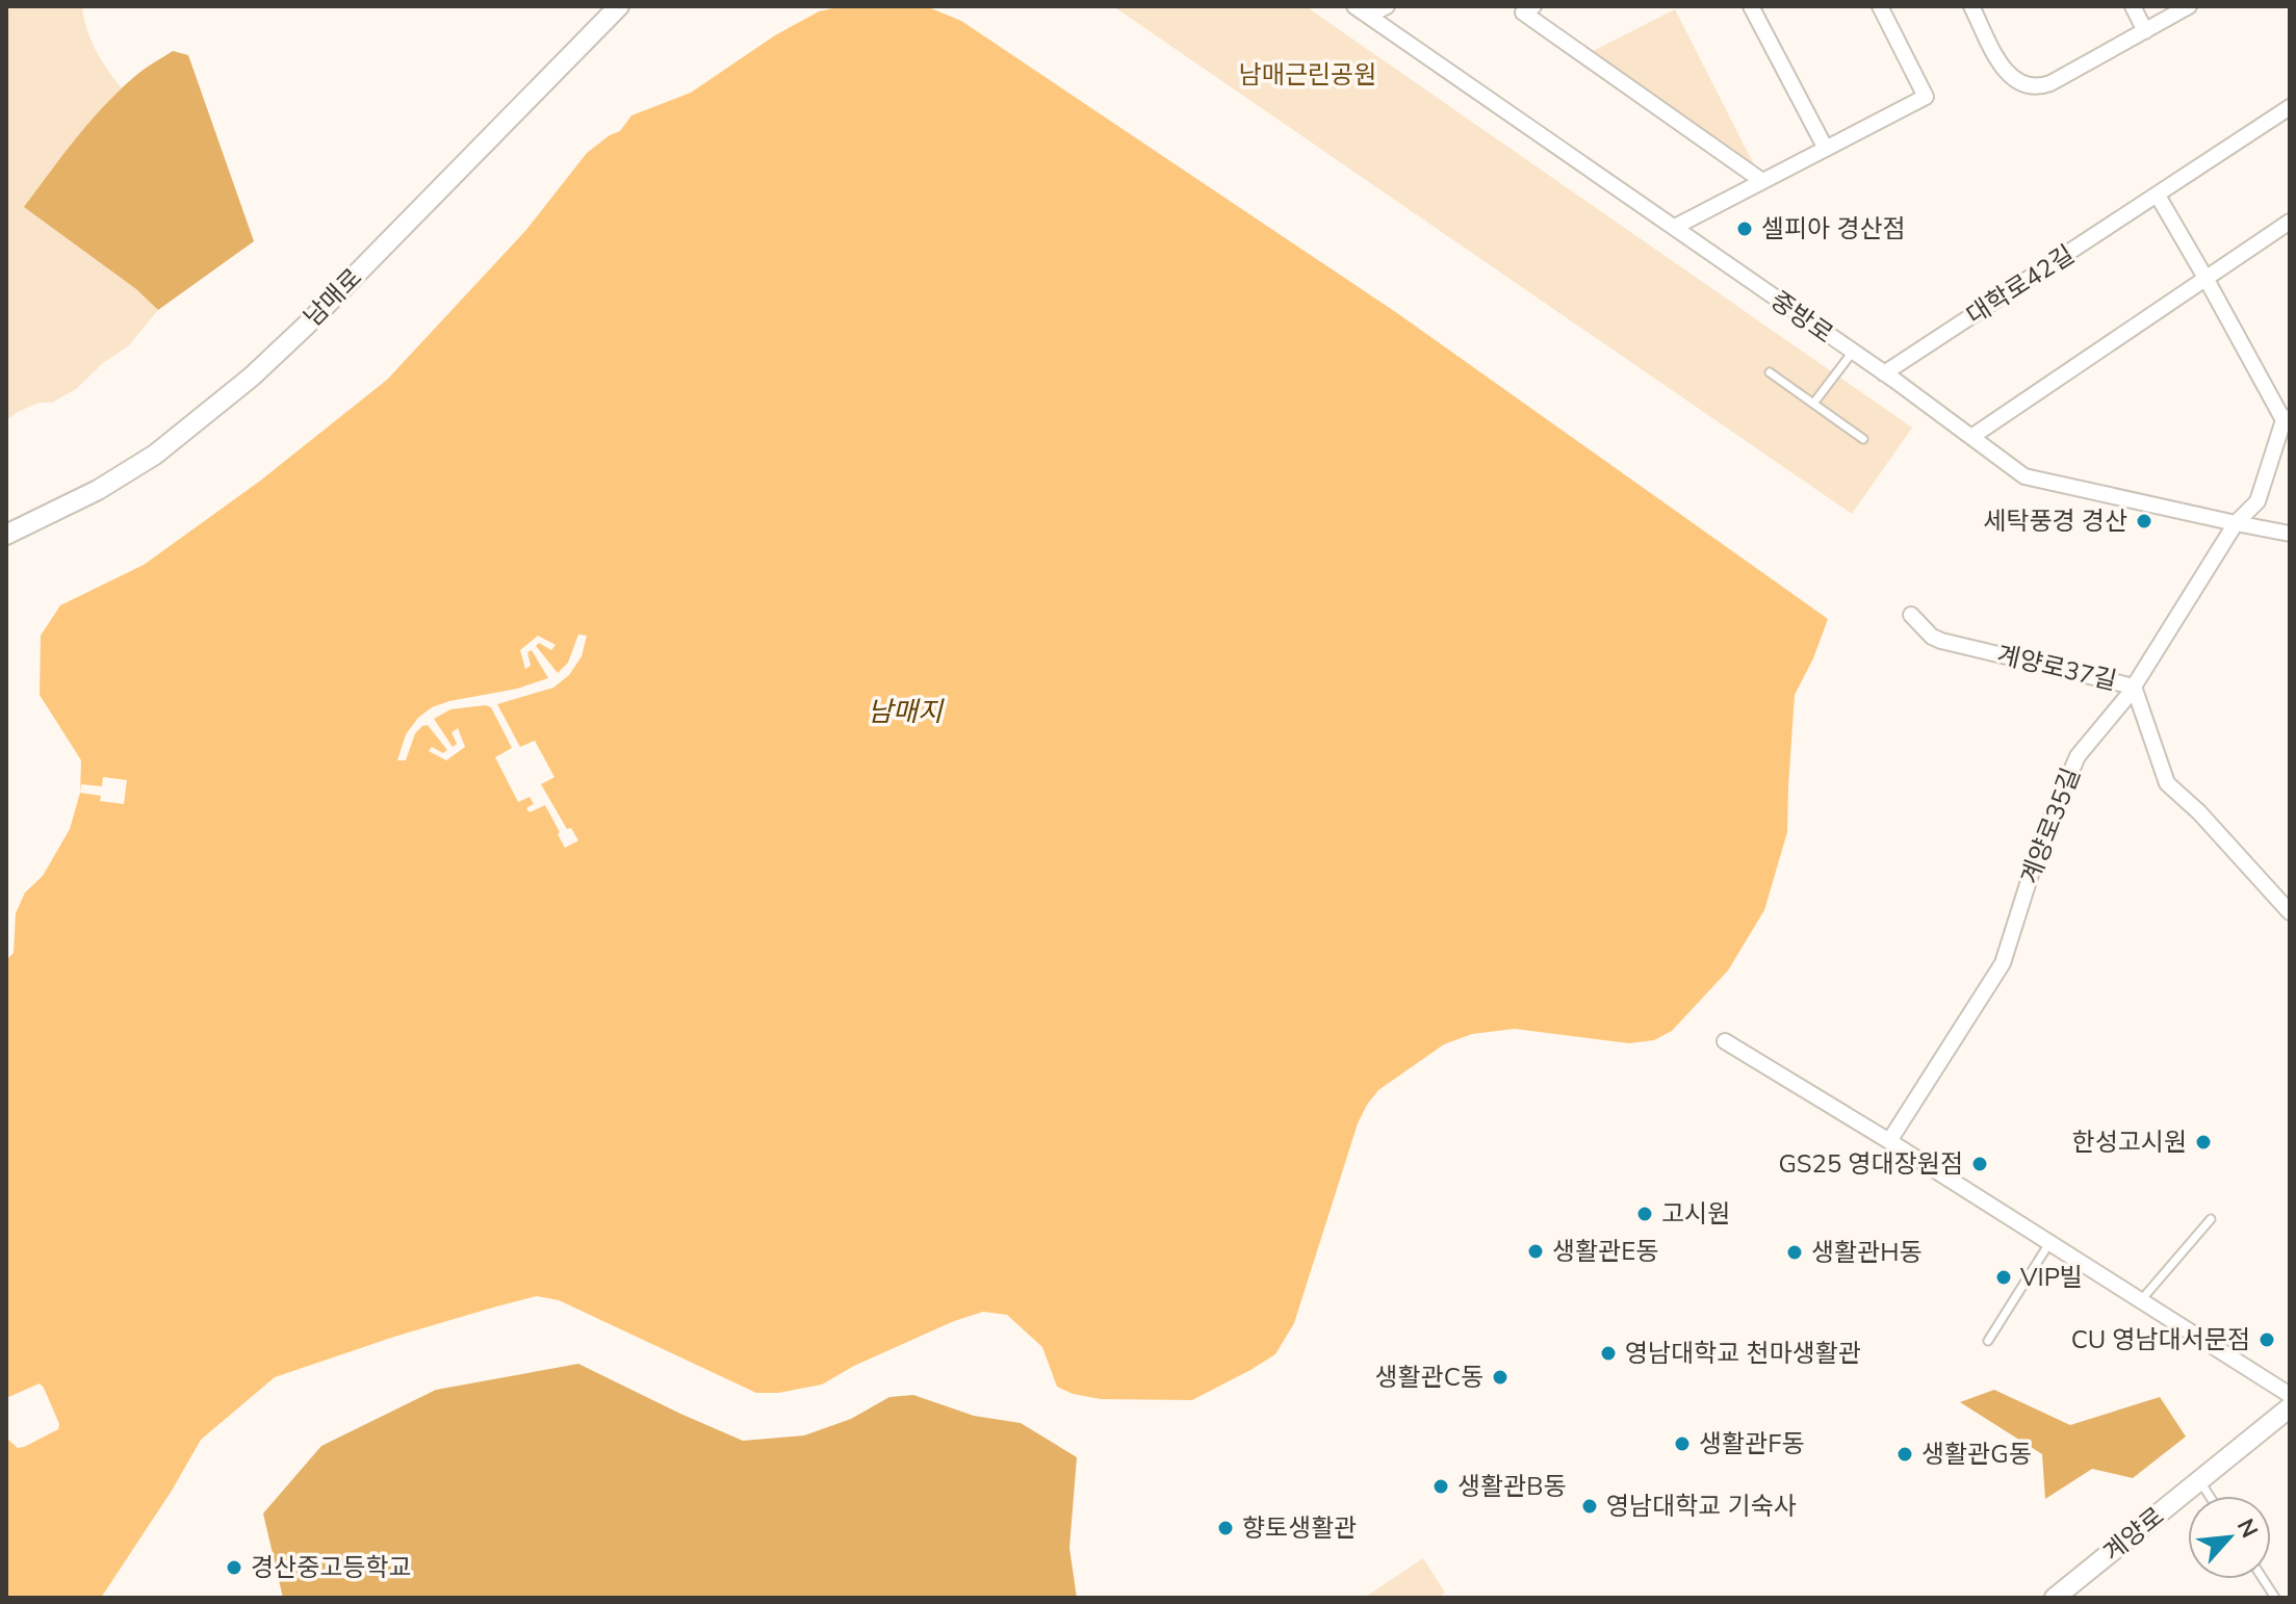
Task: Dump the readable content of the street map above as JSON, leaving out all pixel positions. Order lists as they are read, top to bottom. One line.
{"streets":{"street":["대학로42길","남매로","중방로","계양로37길","계양로35길","계양로"]},"crossings":[["대학로42길","중방로"],["중방로","계양로35길"],["계양로37길","계양로35길"]],"water":["남매지"],"parks":["남매근린공원"],"places":["셀피아 경산점","세탁풍경 경산","한성고시원","GS25 영대장원점","고시원","생활관E동","생활관H동","VIP빌","CU 영남대서문점","영남대학교 천마생활관","생활관C동","생활관F동","생활관G동","생활관B동","영남대학교 기숙사","향토생활관","경산중고등학교"],"north":"top right"}
